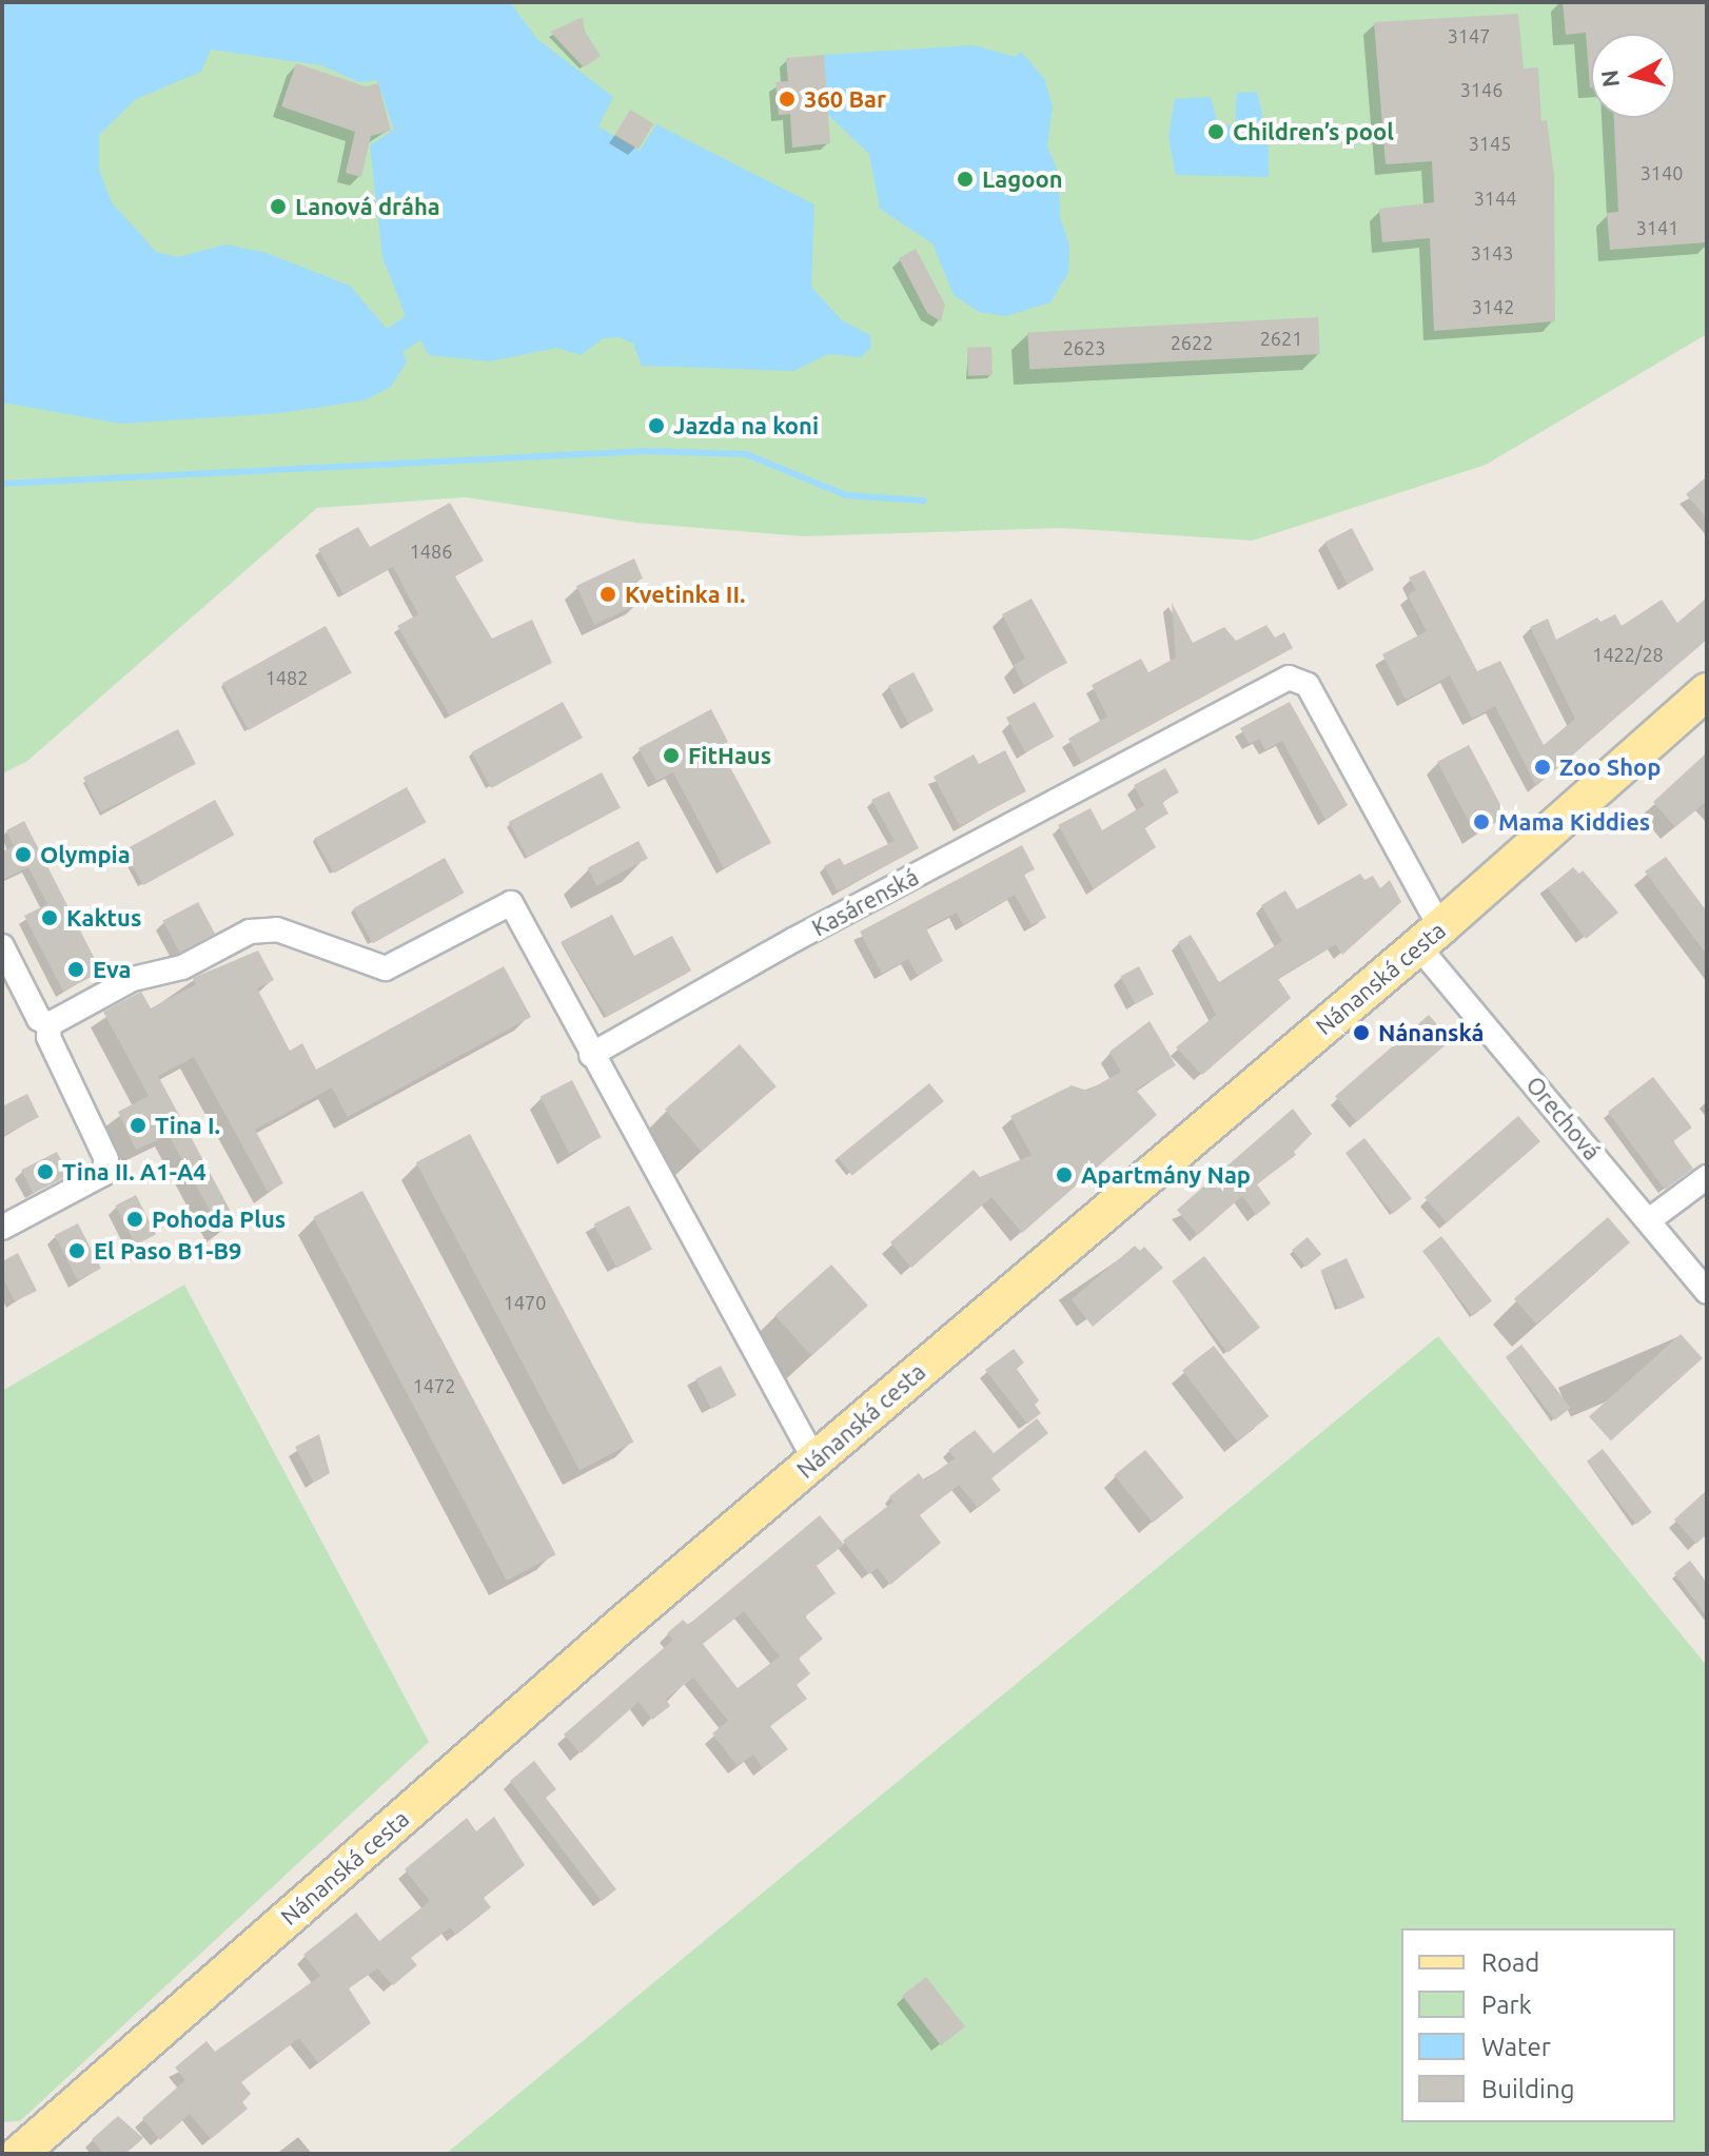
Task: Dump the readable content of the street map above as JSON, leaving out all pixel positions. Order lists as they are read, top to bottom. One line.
{"streets":{"main road":["Nánanská cesta"],"street":["Kasárenská","Orechová"]},"crossings":[["Kasárenská","Nánanská cesta"],["Kasárenská","Orechová"],["Nánanská cesta","Orechová"]],"places":["360 Bar","Children’s pool","Lagoon","Lanová dráha","Jazda na koni","Kvetinka II.","FitHaus","Zoo Shop","Mama Kiddies","Olympia","Kaktus","Eva","Nánanská","Tina I.","Tina II. A1-A4","Apartmány Nap","Pohoda Plus","El Paso B1-B9"],"house_numbers":["3147","3146","3145","3140","3144","3141","3143","3142","2621","2622","2623","1486","1422/28","1482","1470","1472"],"legend":["Road","Park","Water","Building"],"north":"left"}
